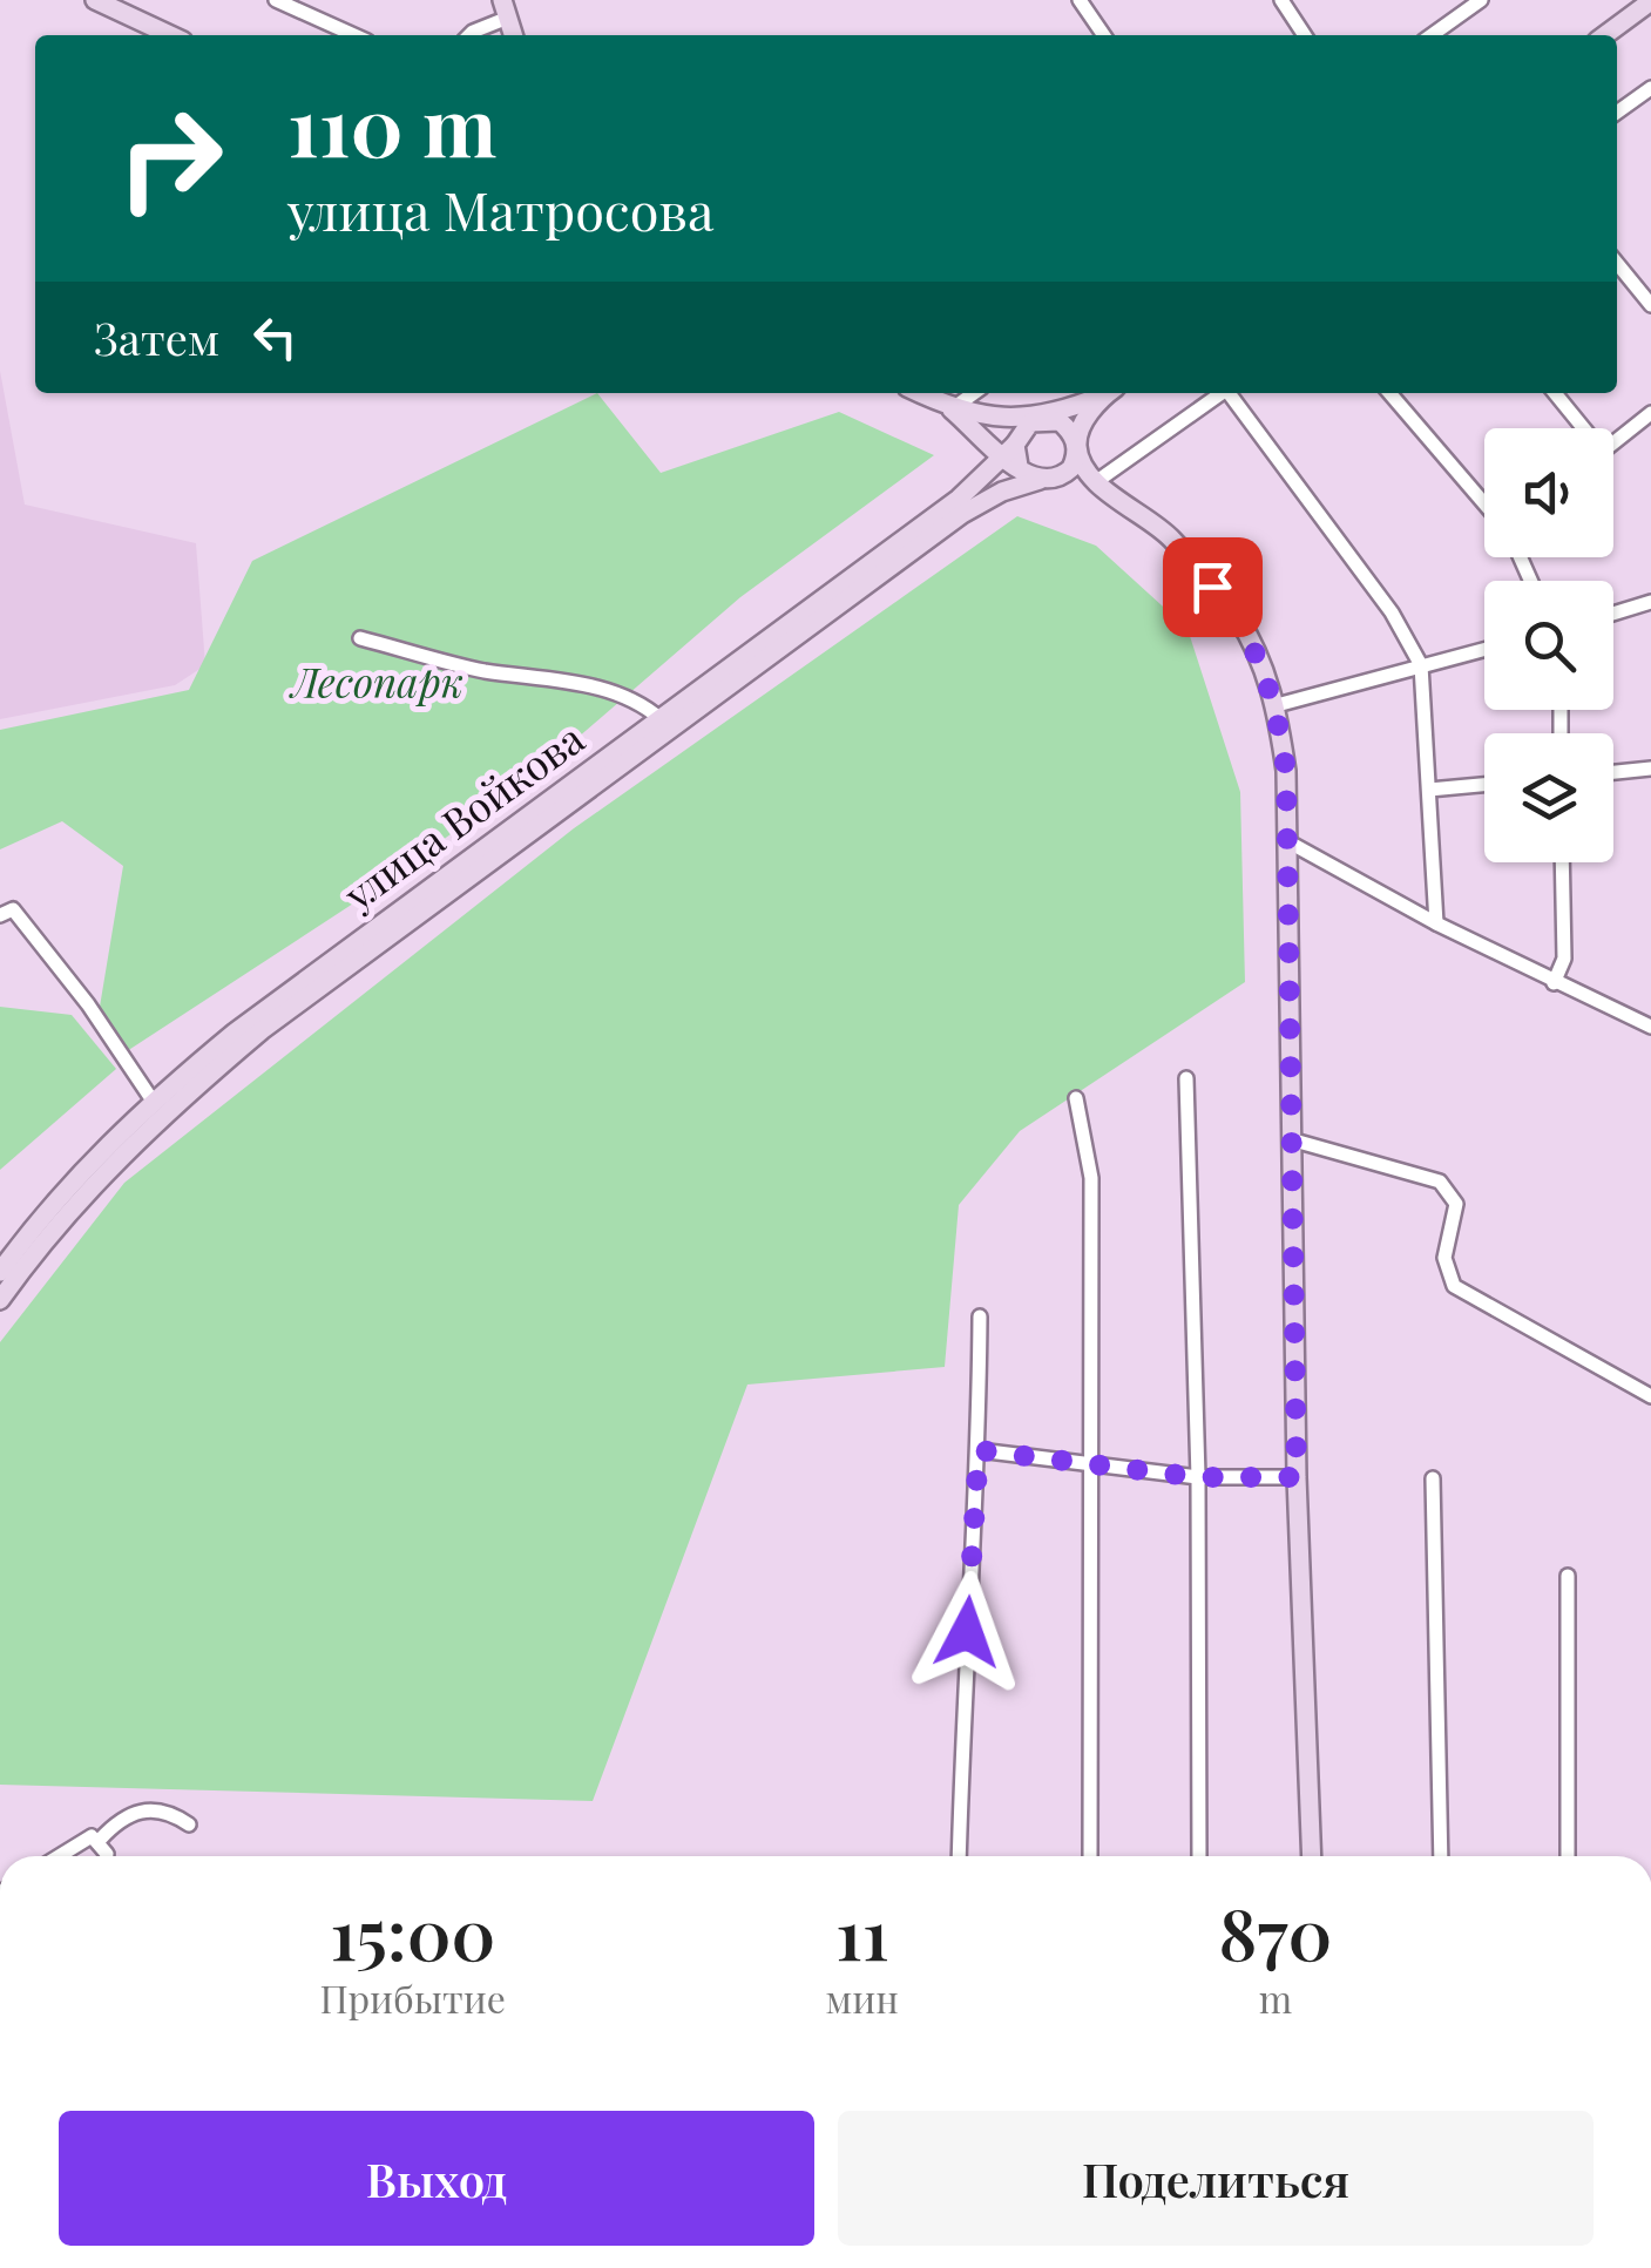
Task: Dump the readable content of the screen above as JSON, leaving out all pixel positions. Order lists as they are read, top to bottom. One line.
{"streets":{"main road":["улица Войкова"]},"parks":["Лесопарк"],"page":{"turn":["110 m","улица Матросова"],"then":"Затем","eta":["15:00","Прибытие","11","мин","870","m"],"buttons":["Выход","Поделиться"]}}
